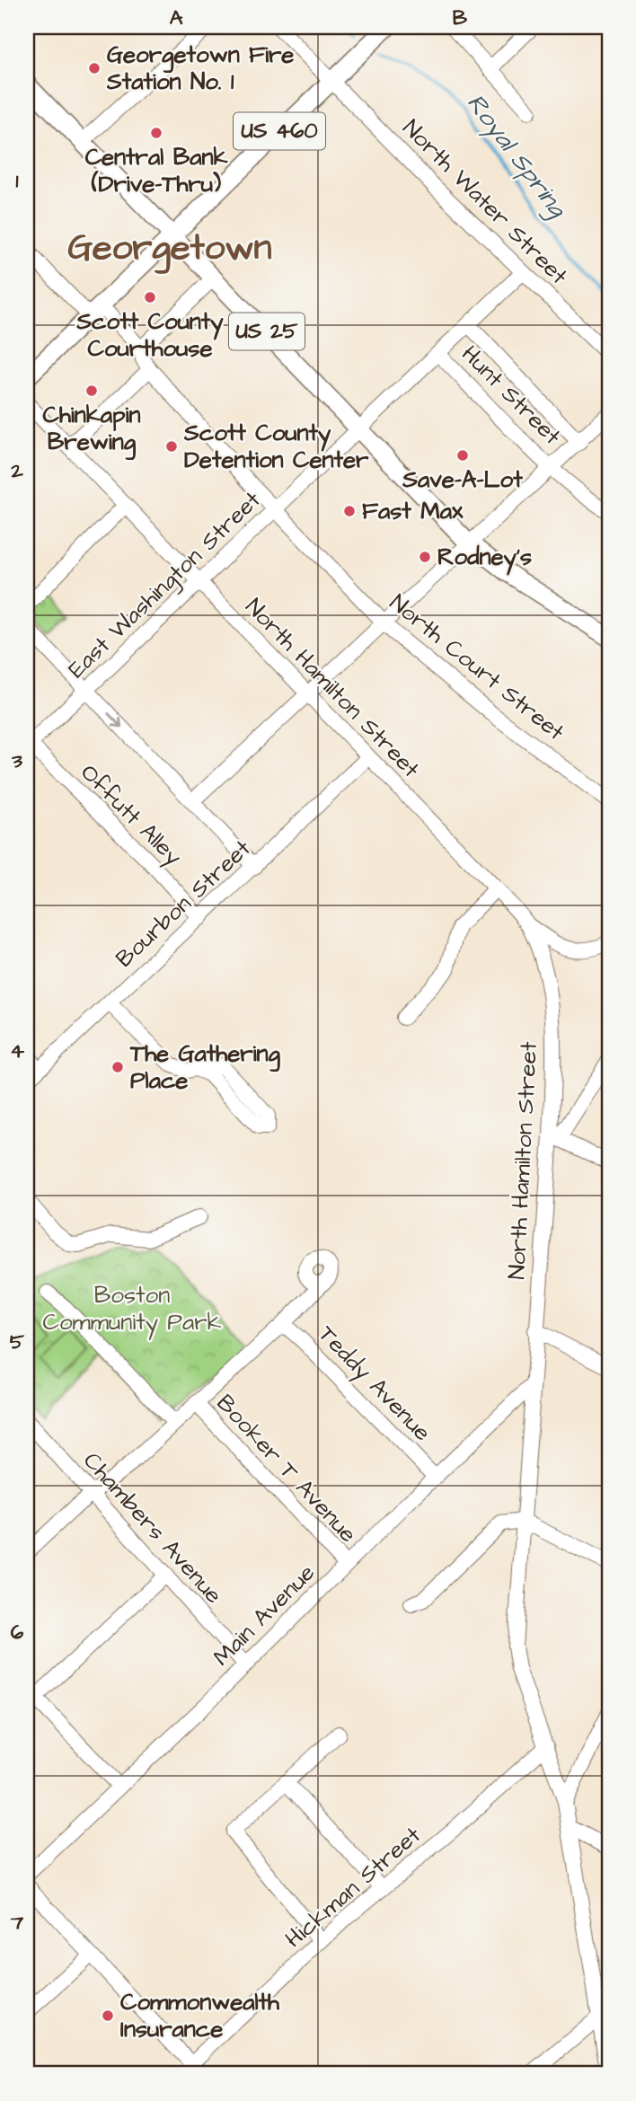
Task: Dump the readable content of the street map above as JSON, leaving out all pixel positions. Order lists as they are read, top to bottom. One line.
{"streets":{"main road":["US 460","US 25"],"street":["North Water Street","Hunt Street","East Washington Street","North Court Street","North Hamilton Street","Offutt Alley","Bourbon Street","Teddy Avenue","Booker T Avenue","Chambers Avenue","Main Avenue","Hickman Street"]},"crossings":[["US 460","North Water Street"],["US 460","US 25"],["US 460","North Court Street"],["North Water Street","East Washington Street"],["US 25","East Washington Street"],["Hunt Street","East Washington Street"],["East Washington Street","North Court Street"],["East Washington Street","North Hamilton Street"],["East Washington Street","Offutt Alley"],["North Hamilton Street","Bourbon Street"],["North Hamilton Street","Main Avenue"],["North Hamilton Street","Hickman Street"],["Offutt Alley","Bourbon Street"],["Teddy Avenue","Main Avenue"],["Booker T Avenue","Main Avenue"],["Chambers Avenue","Main Avenue"]],"districts":["Georgetown"],"water":["Royal Spring"],"parks":["Boston Community Park"],"places":["Georgetown Fire Station No. 1","Central Bank (Drive-Thru)","Scott County Courthouse","Chinkapin Brewing","Scott County Detention Center","Save-A-Lot","Fast Max","Rodney’s","The Gathering Place","Commonwealth Insurance"],"grid":{"columns":["A","B"],"rows":["1","2","3","4","5","6","7"]}}
